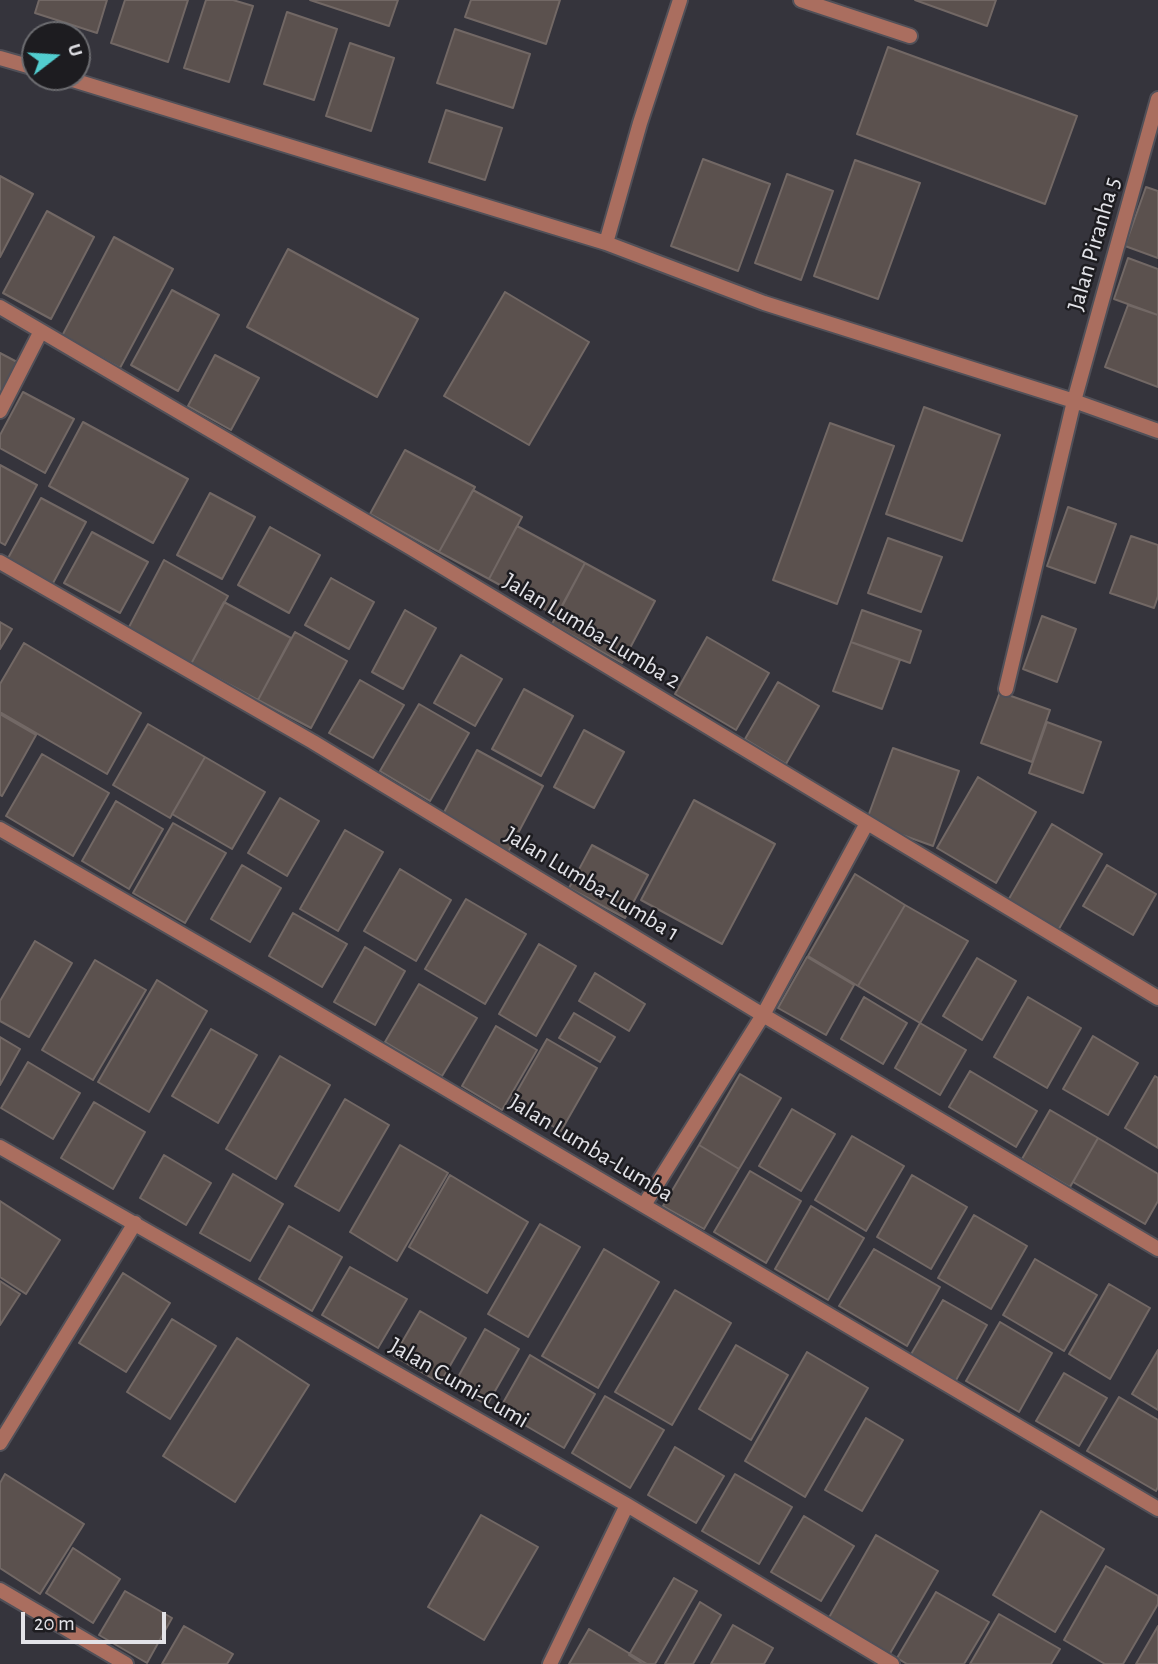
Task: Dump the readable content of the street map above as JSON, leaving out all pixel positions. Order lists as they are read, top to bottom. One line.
{"streets":{"street":["Jalan Piranha 5","Jalan Lumba-Lumba 2","Jalan Lumba-Lumba 1","Jalan Lumba-Lumba","Jalan Cumi-Cumi"]},"scale_bar":"20 m","north":"right"}
